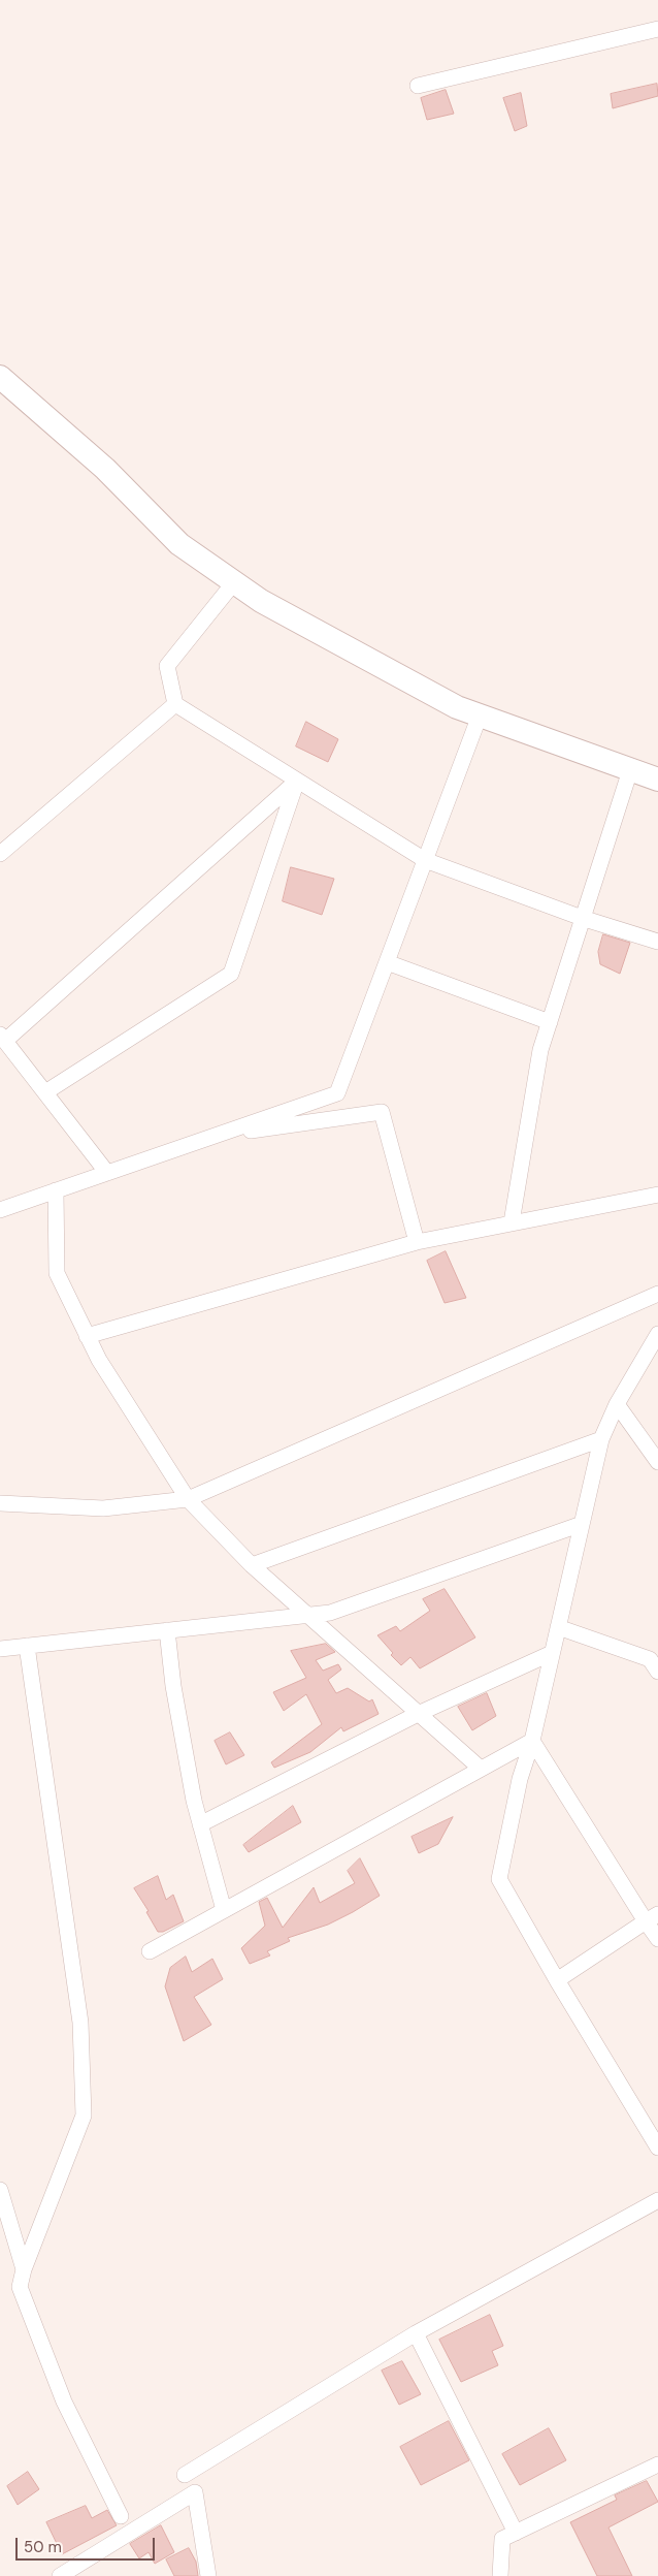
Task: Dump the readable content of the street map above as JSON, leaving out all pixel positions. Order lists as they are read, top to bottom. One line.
{"scale_bar":"50 m"}
